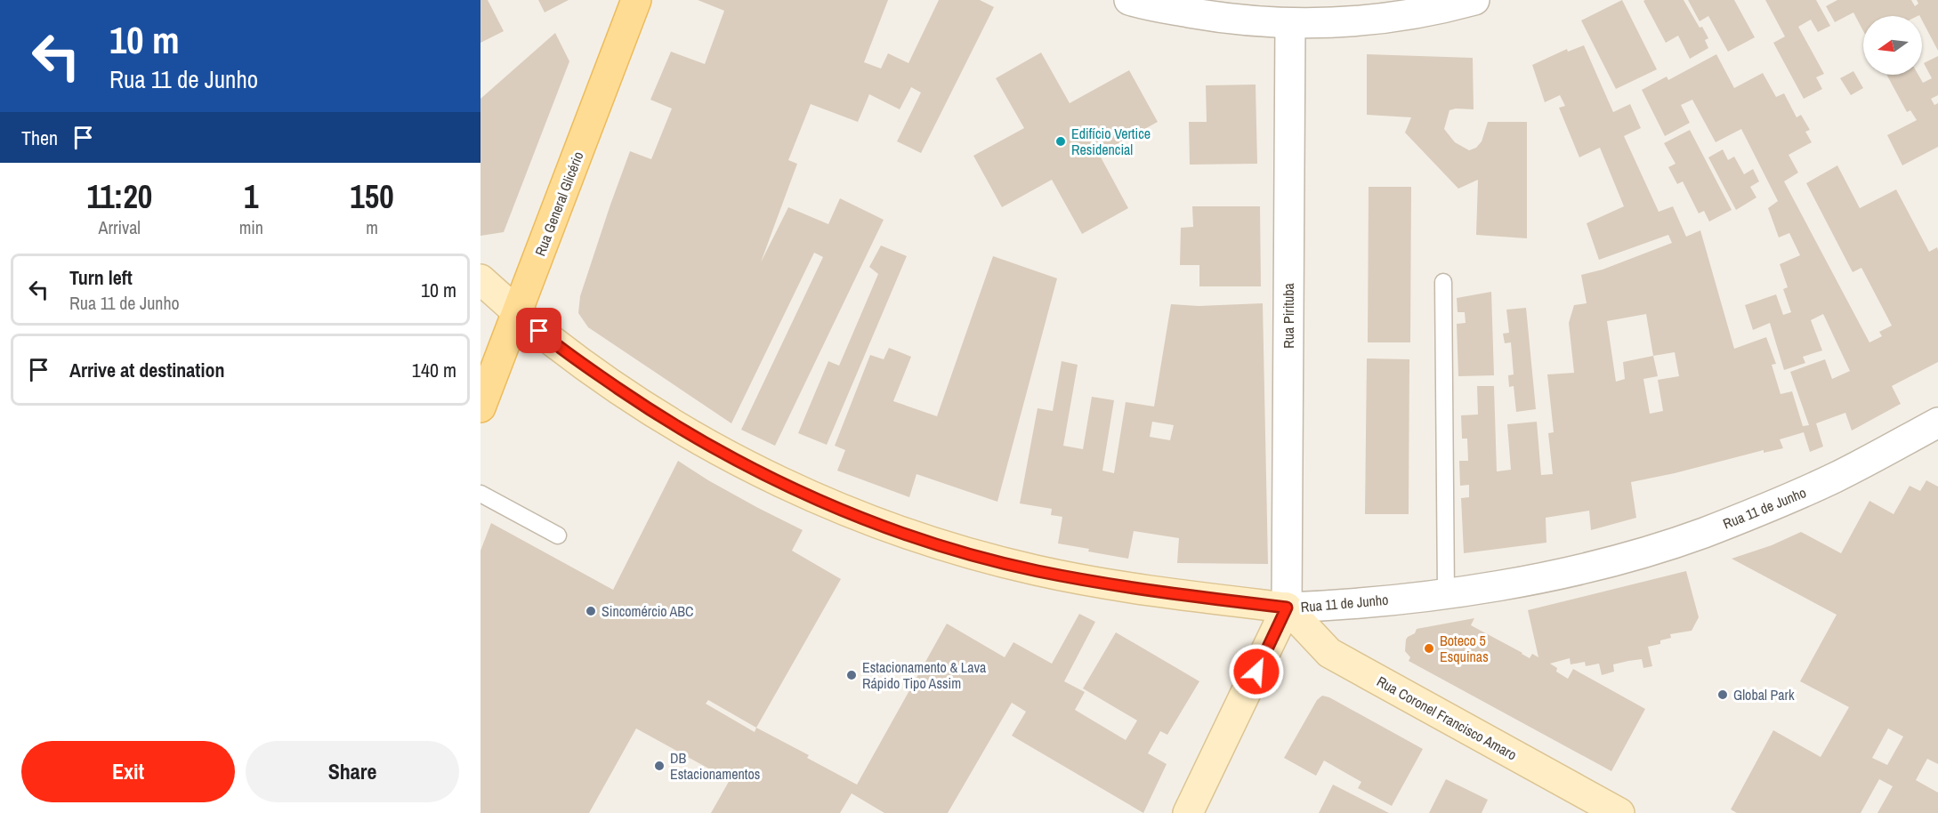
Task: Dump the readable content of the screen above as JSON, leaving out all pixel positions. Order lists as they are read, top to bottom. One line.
{"streets":{"main road":["Rua General Glicério"],"street":["Rua Pirituba","Rua 11 de Junho","Rua Coronel Francisco Amaro"]},"crossings":[["Rua General Glicério","Rua 11 de Junho"],["Rua Pirituba","Rua 11 de Junho"],["Rua Pirituba","Rua Coronel Francisco Amaro"],["Rua 11 de Junho","Rua Coronel Francisco Amaro"]],"places":["Edifício Vertice Residencial","Sincomércio ABC","Boteco 5 Esquinas","Estacionamento & Lava Rápido Tipo Assim","Global Park","DB Estacionamentos"],"north":"left","page":{"turn":["10 m","Rua 11 de Junho"],"then":"Then","eta":["11:20","Arrival","1","min","150","m"],"list":[{"name":"Turn left","note":"Rua 11 de Junho","value":"10 m"},{"name":"Arrive at destination","value":"140 m"}],"buttons":["Exit","Share"]}}
